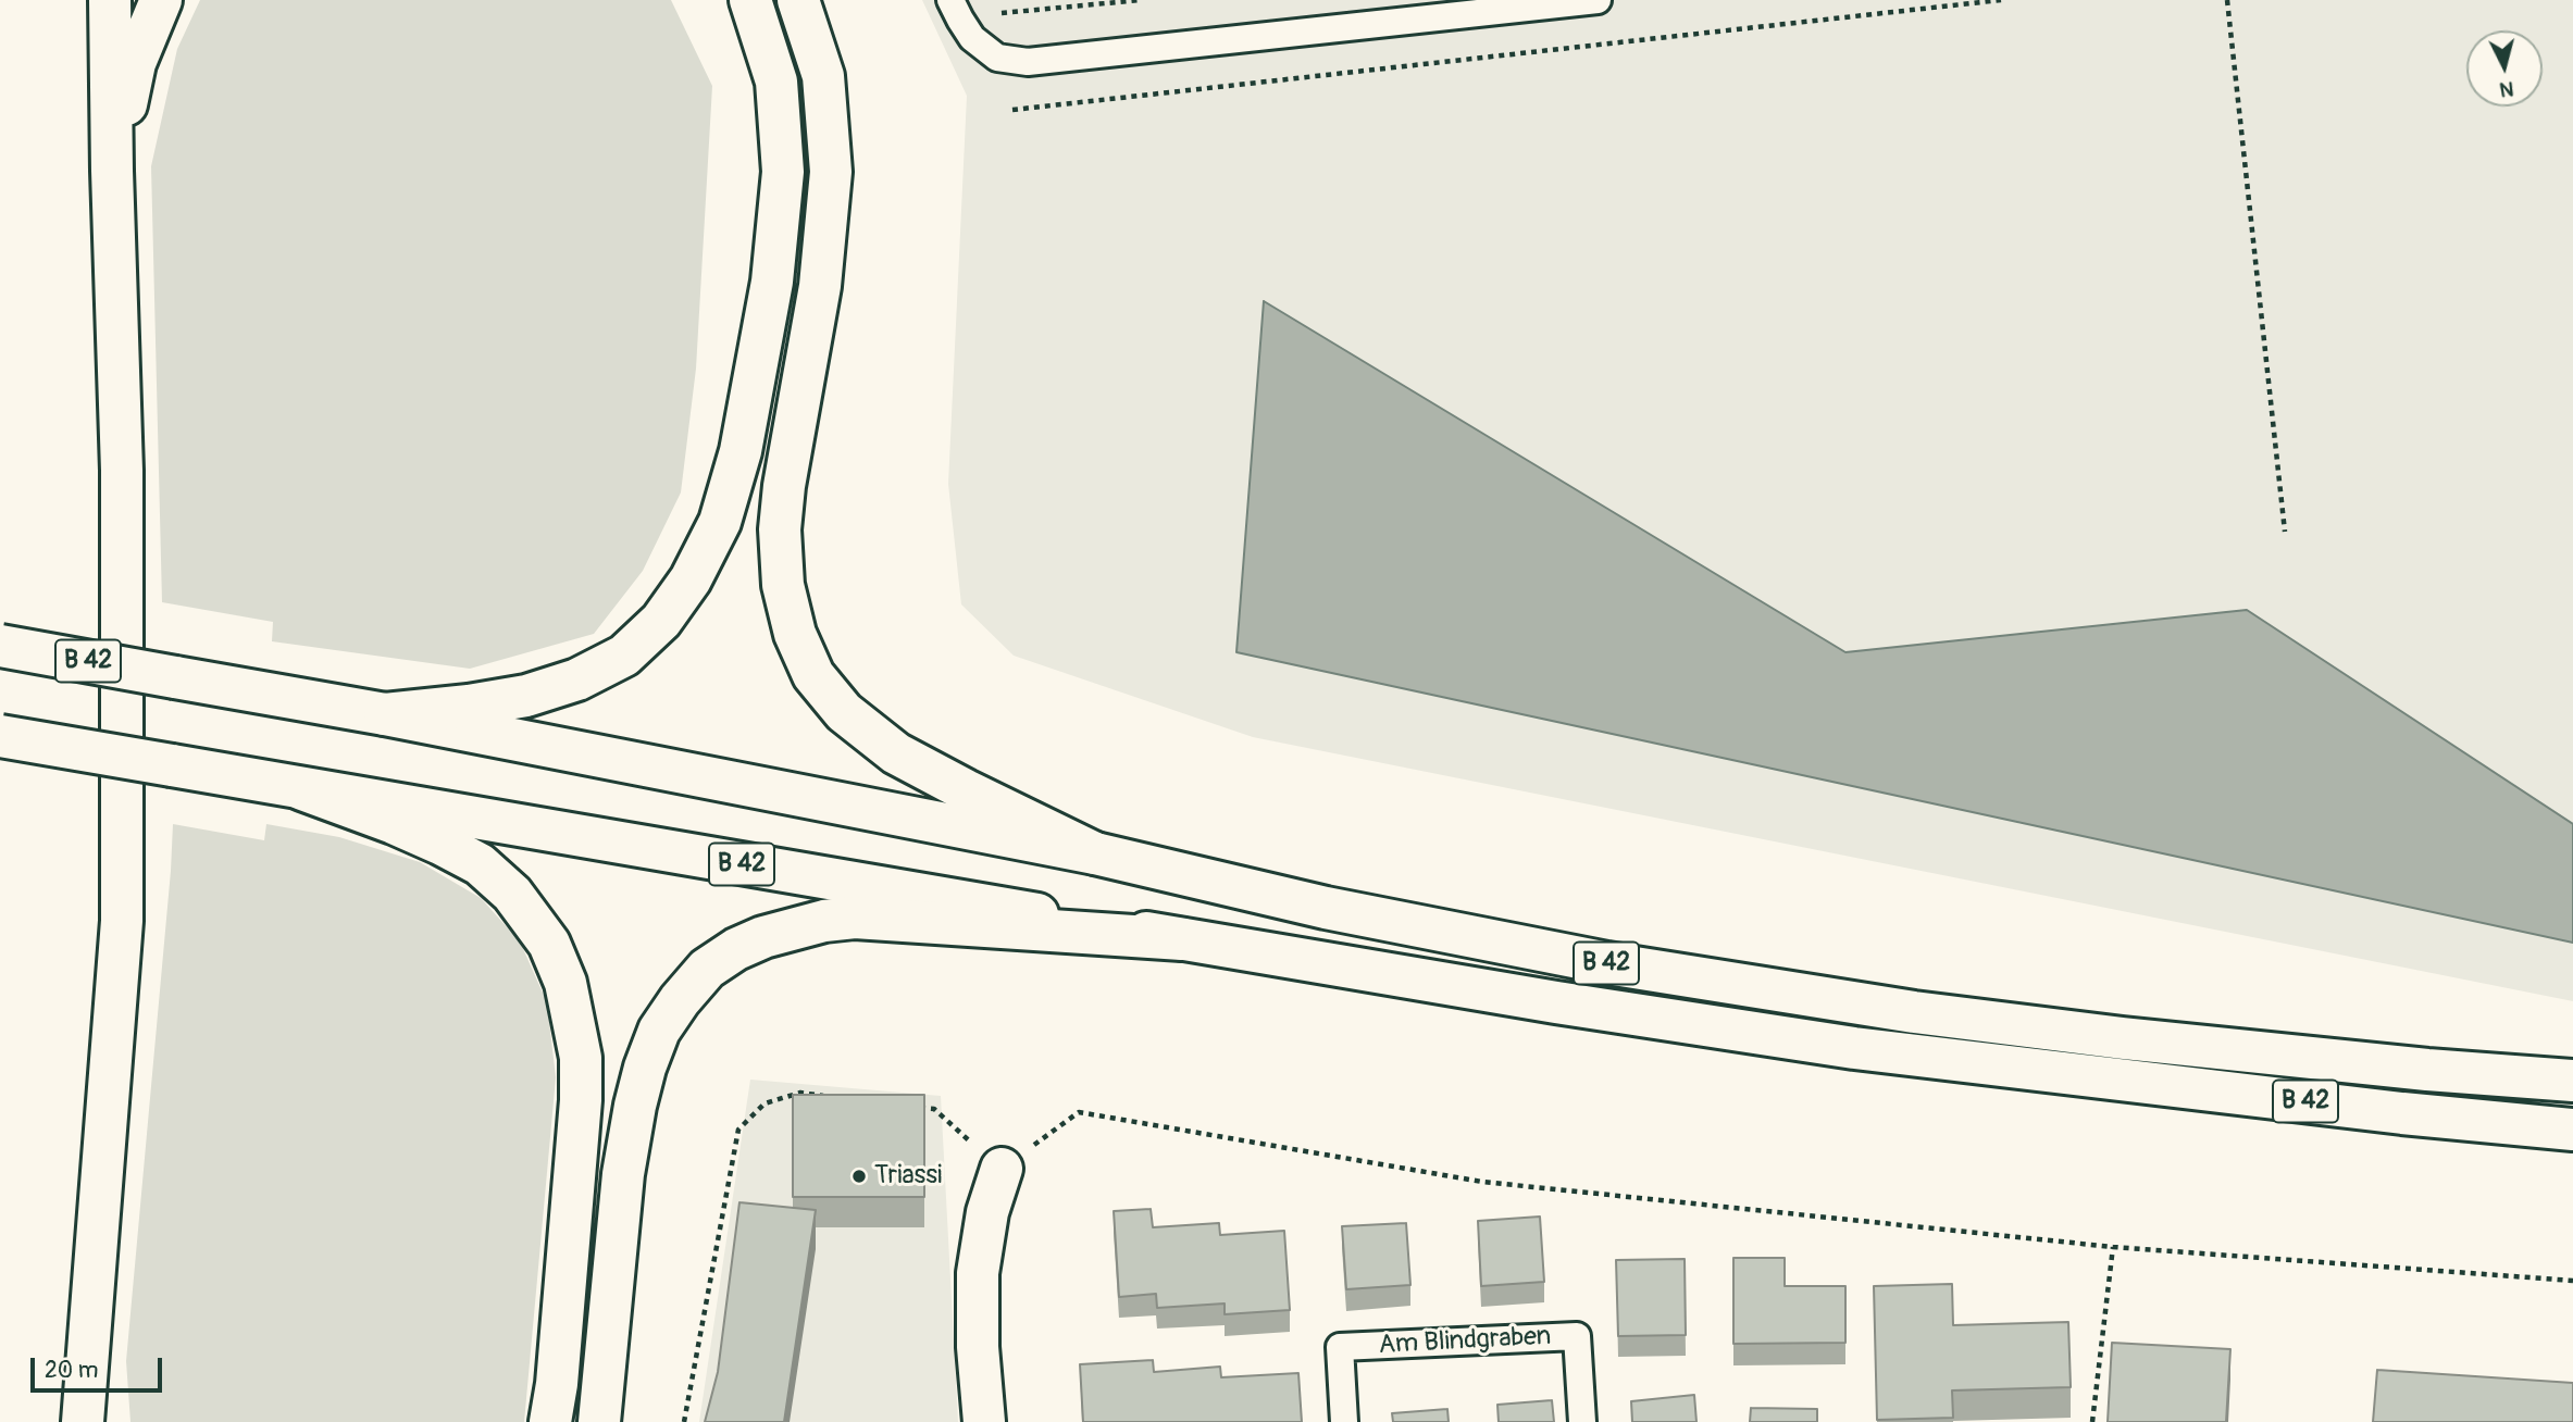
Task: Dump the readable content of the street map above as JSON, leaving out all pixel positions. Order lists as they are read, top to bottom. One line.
{"streets":{"main road":["B 42"],"lane":["Am Blindgraben"]},"places":["Triassi"],"scale_bar":"20 m","north":"bottom"}
